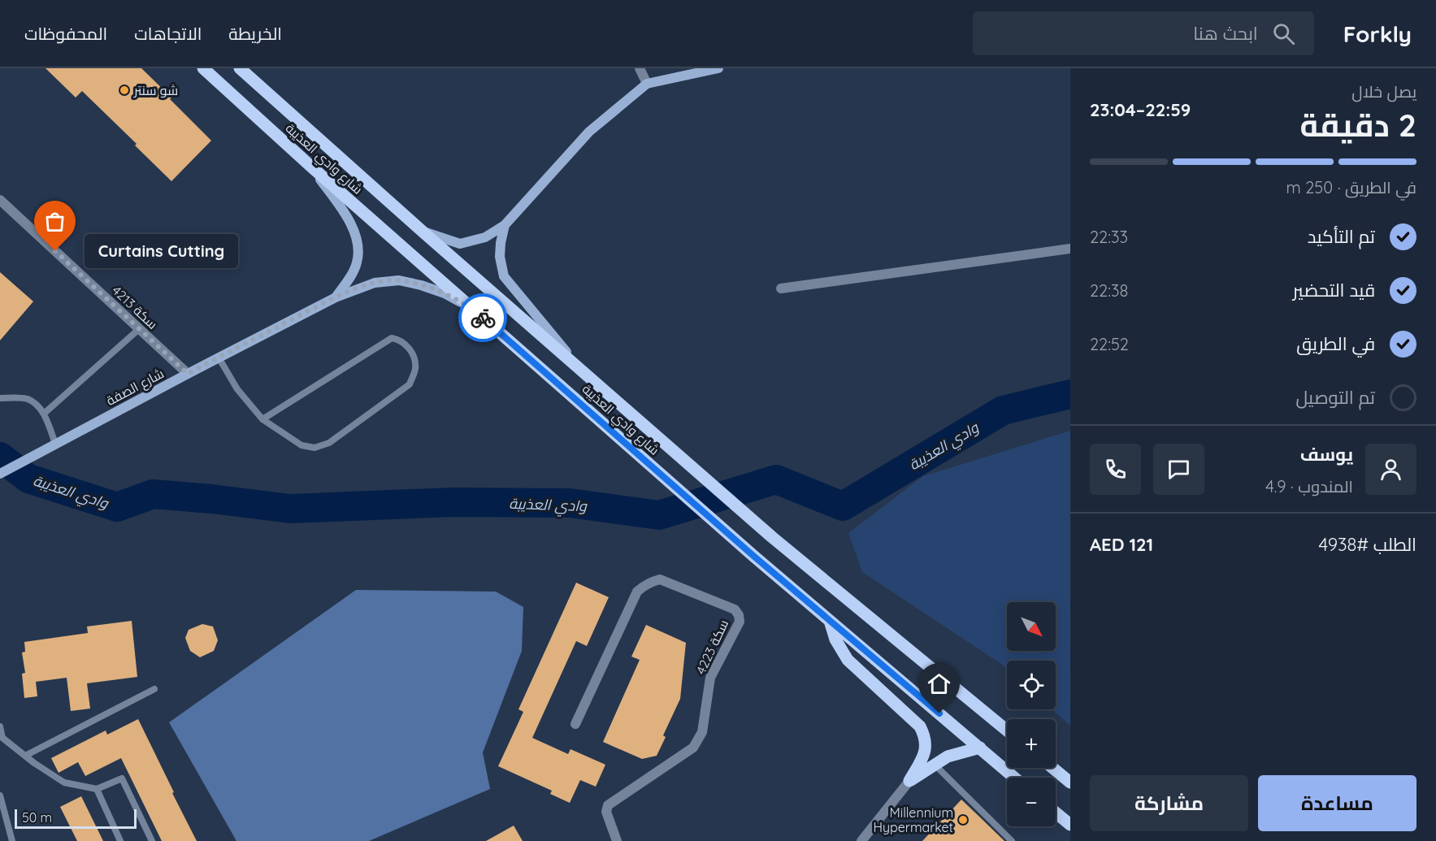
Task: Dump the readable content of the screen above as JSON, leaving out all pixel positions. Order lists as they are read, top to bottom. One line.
{"streets":{"main road":["شارع وادي العذيبة"],"street":["سكة 4213","شارع الصفة","سكة 4223"]},"crossings":[["شارع وادي العذيبة","شارع الصفة"],["سكة 4213","شارع الصفة"]],"water":["وادي العذيبة"],"places":["شو سنتر","Curtains Cutting","Millennium Hypermarket"],"scale_bar":"50 m","north":"bottom right","page":{"header":"Forkly","search":"ابحث هنا","nav":["الخريطة","الاتجاهات","المحفوظات"],"heading":["2 دقيقة","يصل خلال","22:59–23:04"],"panel":["يوسف","المندوب · 4.9","الطلب #4938","AED 121"],"bar":"في الطريق · 250 m","list":[["تم التأكيد","22:33"],["قيد التحضير","22:38"],["في الطريق","22:52"],"تم التوصيل"],"bubble":"Curtains Cutting","map_buttons":["+","−"],"buttons":["مساعدة","مشاركة"],"scale":"50 m"}}
